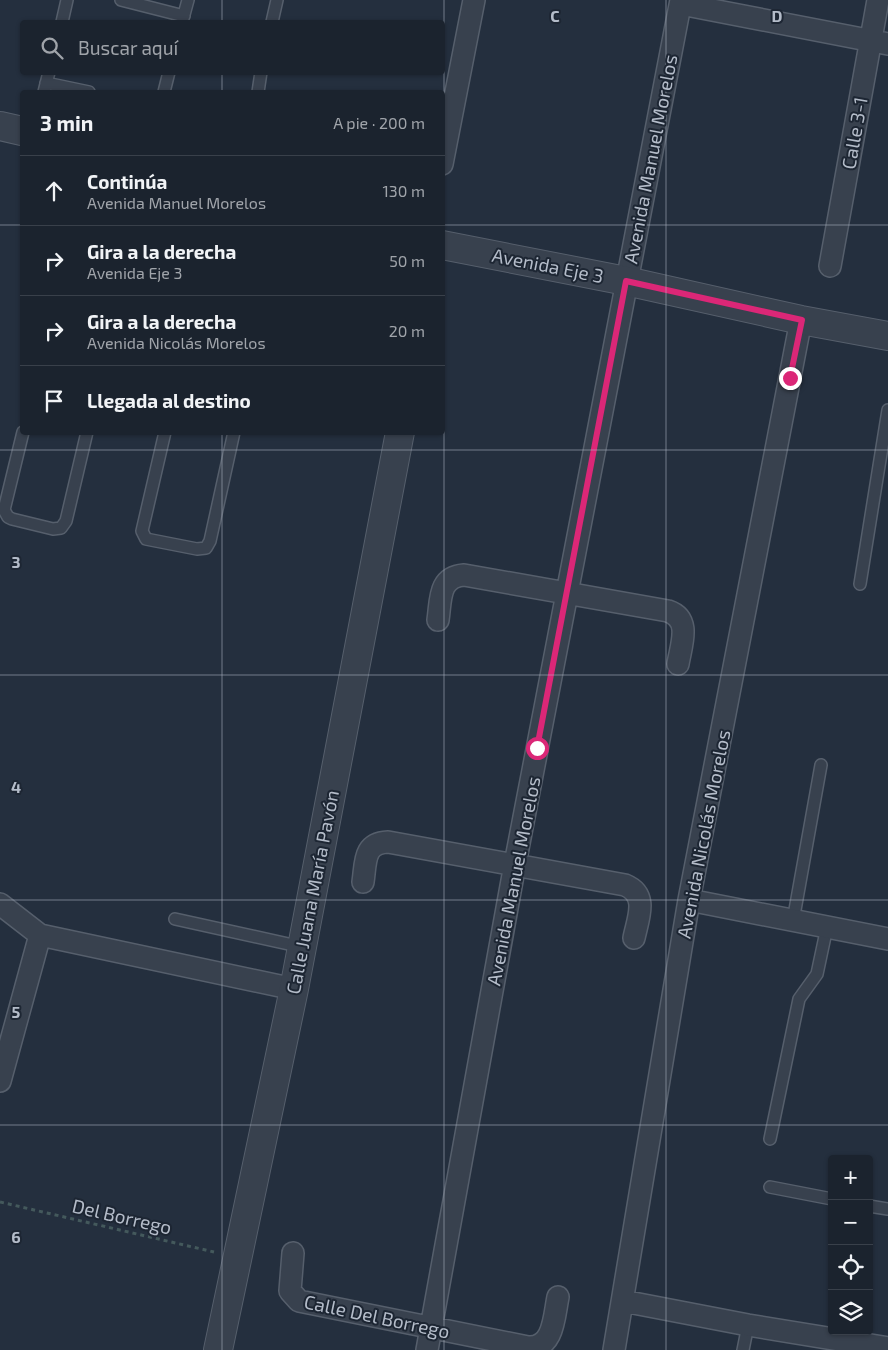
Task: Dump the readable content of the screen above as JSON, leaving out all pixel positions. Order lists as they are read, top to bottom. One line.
{"streets":{"street":["Calle 3-1","Avenida Manuel Morelos","Avenida Eje 3","Avenida Nicolás Morelos","Calle Juana María Pavón","Calle Del Borrego"],"path":["Del Borrego"]},"crossings":[["Avenida Manuel Morelos","Avenida Eje 3"],["Avenida Manuel Morelos","Calle Del Borrego"],["Avenida Eje 3","Avenida Nicolás Morelos"],["Calle Juana María Pavón","Del Borrego"]],"page":{"search":"Buscar aquí","heading":["3 min","A pie · 200 m"],"list":[["Continúa","Avenida Manuel Morelos","130 m"],["Gira a la derecha","Avenida Eje 3","50 m"],["Gira a la derecha","Avenida Nicolás Morelos","20 m"],"Llegada al destino"],"map_buttons":["+","−"]},"grid":{"columns":["C","D"],"rows":["3","4","5","6"]}}
